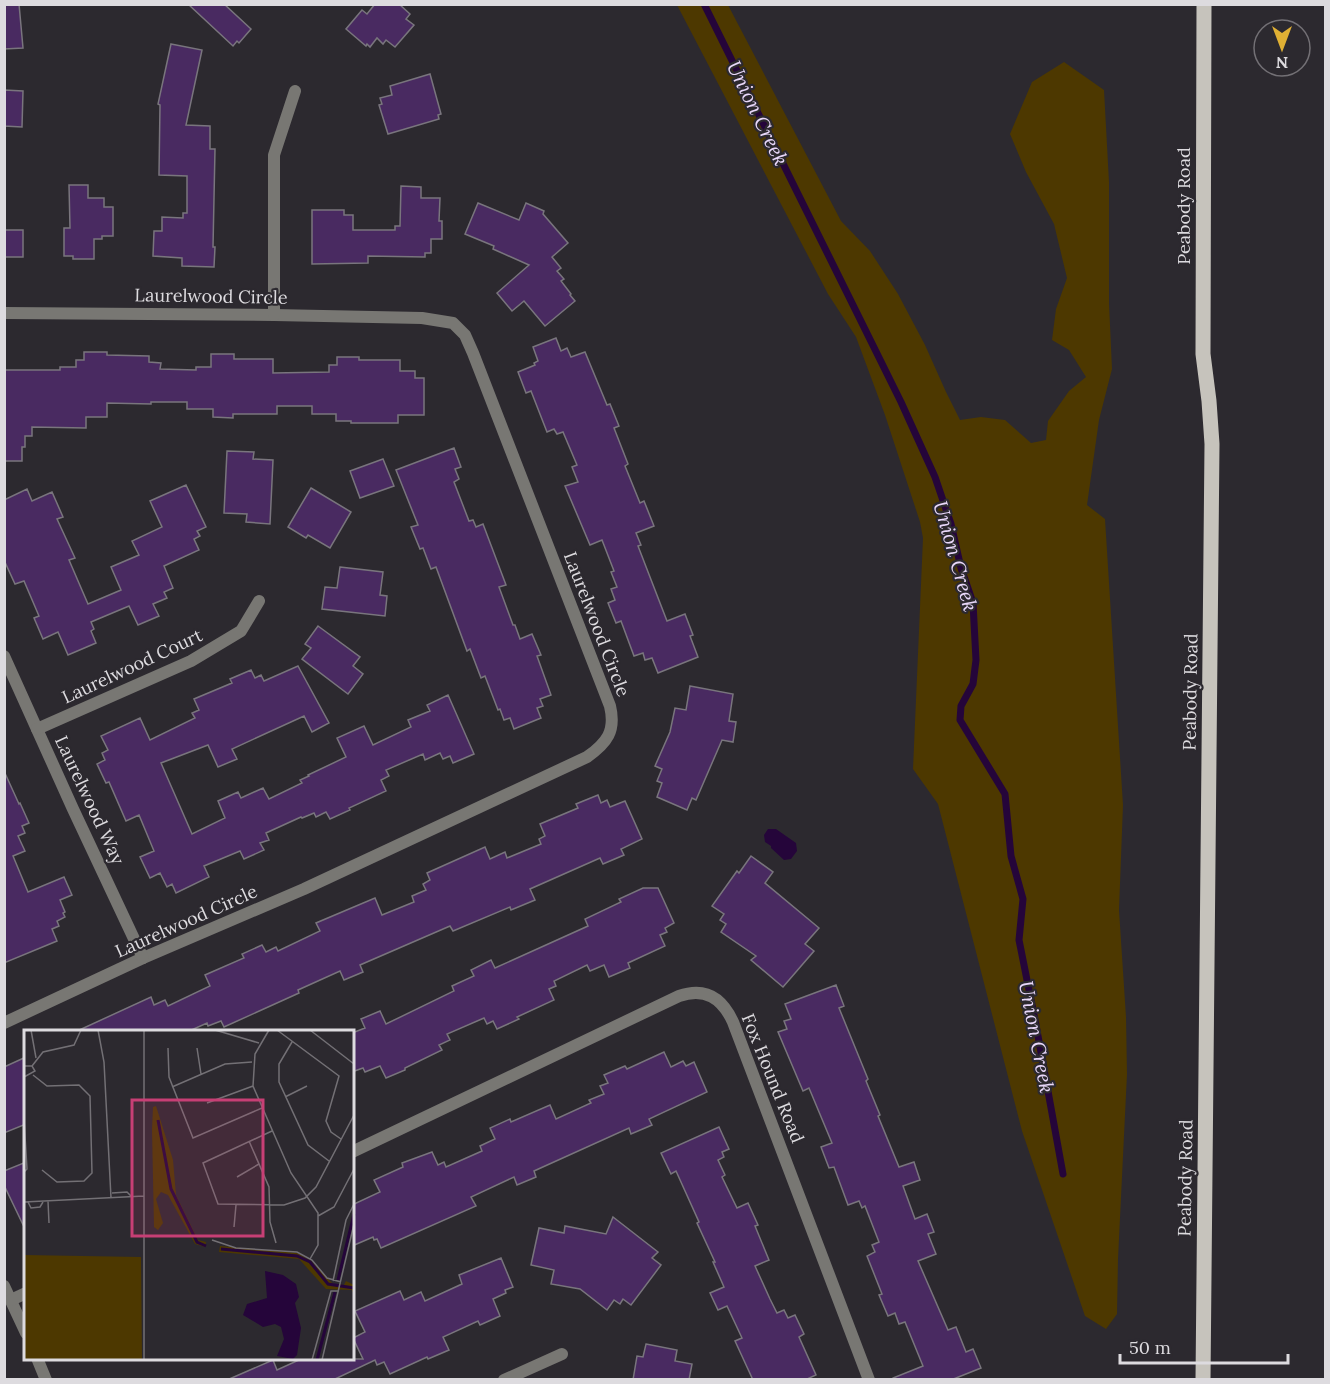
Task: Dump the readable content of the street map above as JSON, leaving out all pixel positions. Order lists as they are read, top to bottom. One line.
{"streets":{"main road":["Peabody Road"],"street":["Laurelwood Circle","Laurelwood Court","Laurelwood Way","Fox Hound Road"]},"crossings":[["Laurelwood Circle","Laurelwood Way"],["Laurelwood Court","Laurelwood Way"]],"water":["Union Creek"],"scale_bar":"50 m","north":"bottom"}
